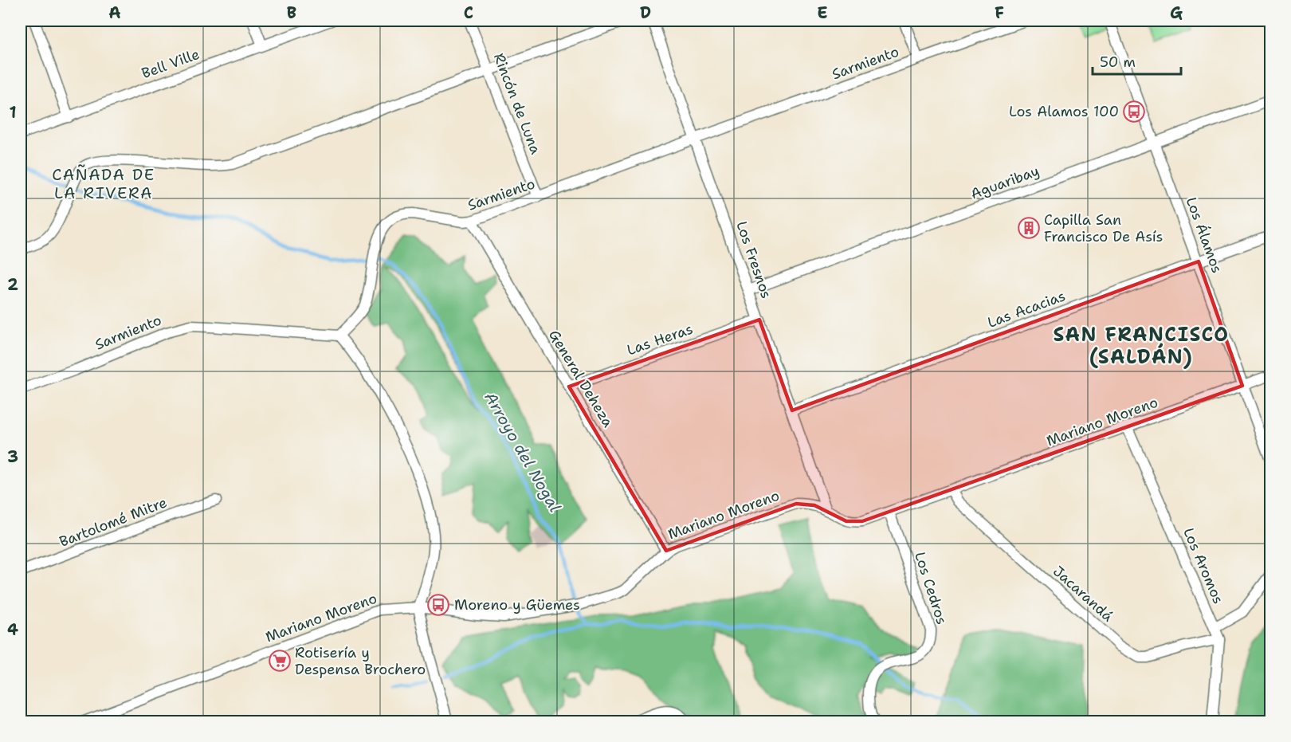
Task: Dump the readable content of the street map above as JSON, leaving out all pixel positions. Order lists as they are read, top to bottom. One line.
{"streets":{"street":["Sarmiento","Bell Ville","Rincón de Luna","Aguaribay","Los Álamos","Los Fresnos","Las Acacias","Las Heras","General Deheza","Mariano Moreno","Bartolomé Mitre","Los Aromos","Los Cedros","Jacarandá"]},"crossings":[["Sarmiento","Rincón de Luna"],["Sarmiento","Los Fresnos"],["Sarmiento","General Deheza"],["Aguaribay","Los Álamos"],["Aguaribay","Los Fresnos"],["Los Álamos","Las Acacias"],["Los Álamos","Mariano Moreno"],["Los Fresnos","Las Acacias"],["Los Fresnos","Las Heras"],["Los Fresnos","Mariano Moreno"],["Las Heras","General Deheza"],["General Deheza","Mariano Moreno"],["Mariano Moreno","Los Aromos"],["Mariano Moreno","Los Cedros"],["Mariano Moreno","Jacarandá"],["Los Aromos","Jacarandá"]],"districts":["CAÑADA DE LA RIVERA","SAN FRANCISCO (SALDÁN)"],"water":["Arroyo del Nogal"],"places":{"bus stop":["Los Alamos 100","Moreno y Güemes"],"building":["Capilla San Francisco De Asís"],"supermarket":["Rotisería y Despensa Brochero"]},"scale_bar":"50 m","grid":{"columns":["A","B","C","D","E","F","G"],"rows":["1","2","3","4"]}}
